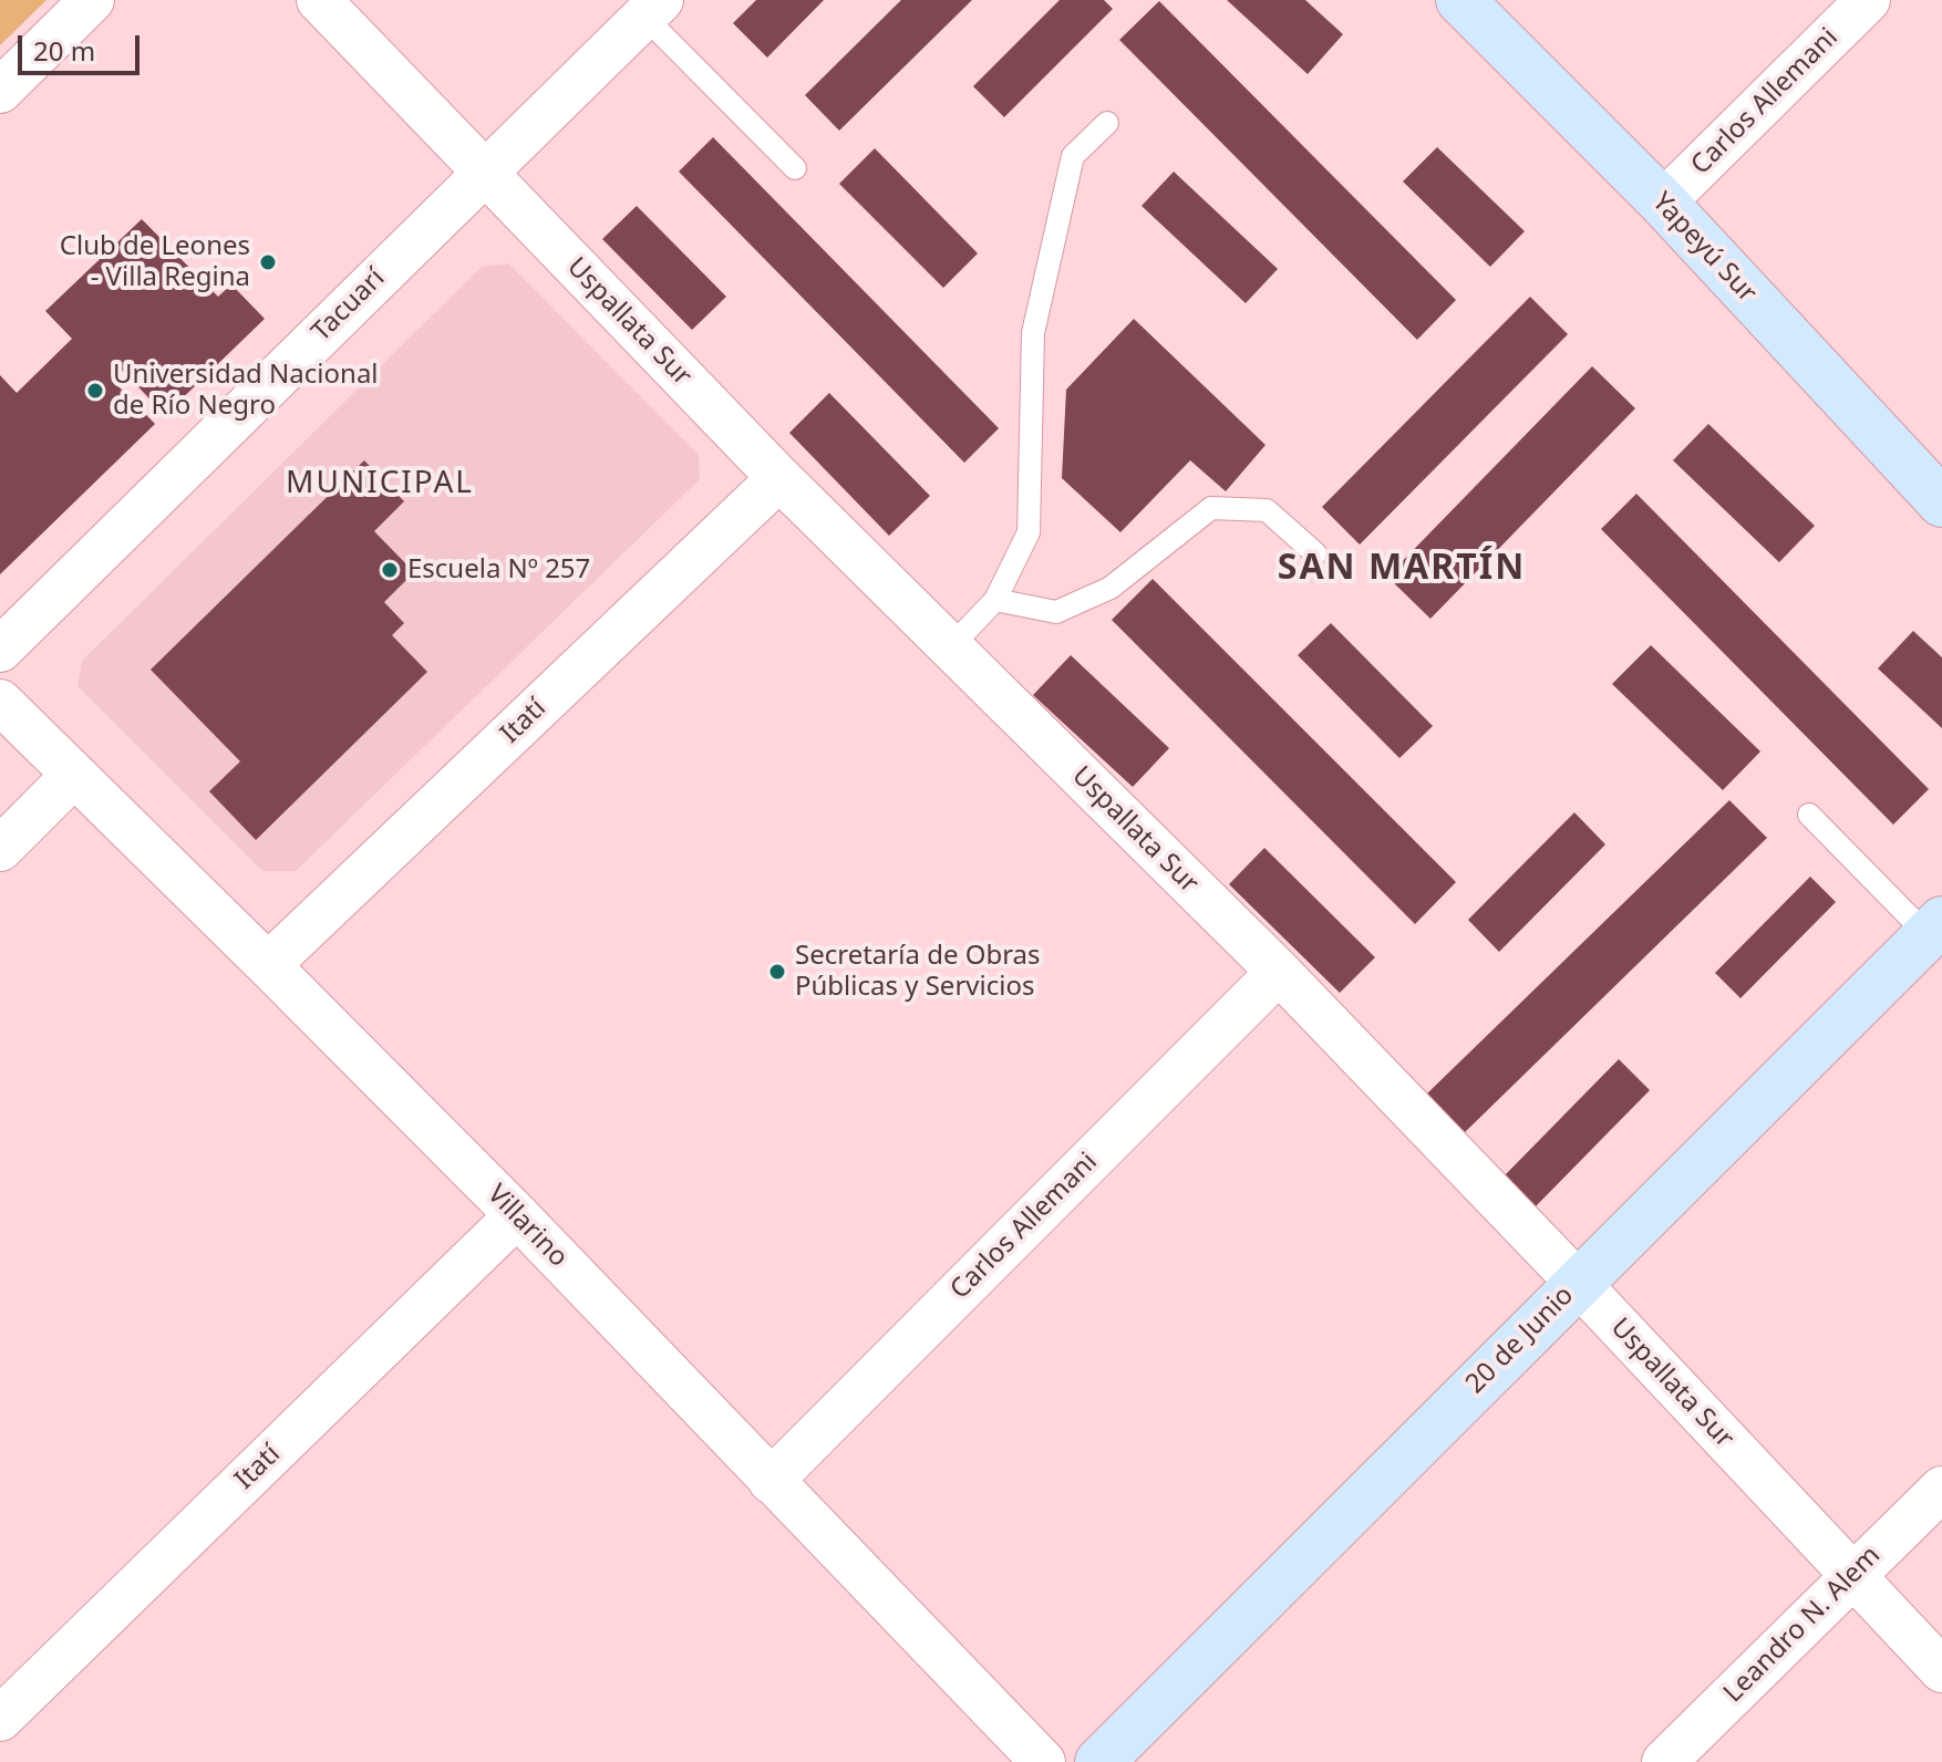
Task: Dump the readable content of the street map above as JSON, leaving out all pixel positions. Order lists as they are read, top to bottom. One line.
{"streets":{"street":["Carlos Allemani","Yapeyú Sur","Tacuarí","Uspallata Sur","Itatí","Villarino","20 de Junio","Leandro N. Alem"]},"crossings":[["Carlos Allemani","Yapeyú Sur"],["Carlos Allemani","Uspallata Sur"],["Carlos Allemani","Villarino"],["Tacuarí","Uspallata Sur"],["Uspallata Sur","Itatí"],["Uspallata Sur","20 de Junio"],["Uspallata Sur","Leandro N. Alem"],["Itatí","Villarino"]],"districts":["MUNICIPAL","SAN MARTÍN"],"places":["Club de Leones - Villa Regina","Universidad Nacional de Río Negro","Escuela Nº 257","Secretaría de Obras Públicas y Servicios"],"scale_bar":"20 m"}
